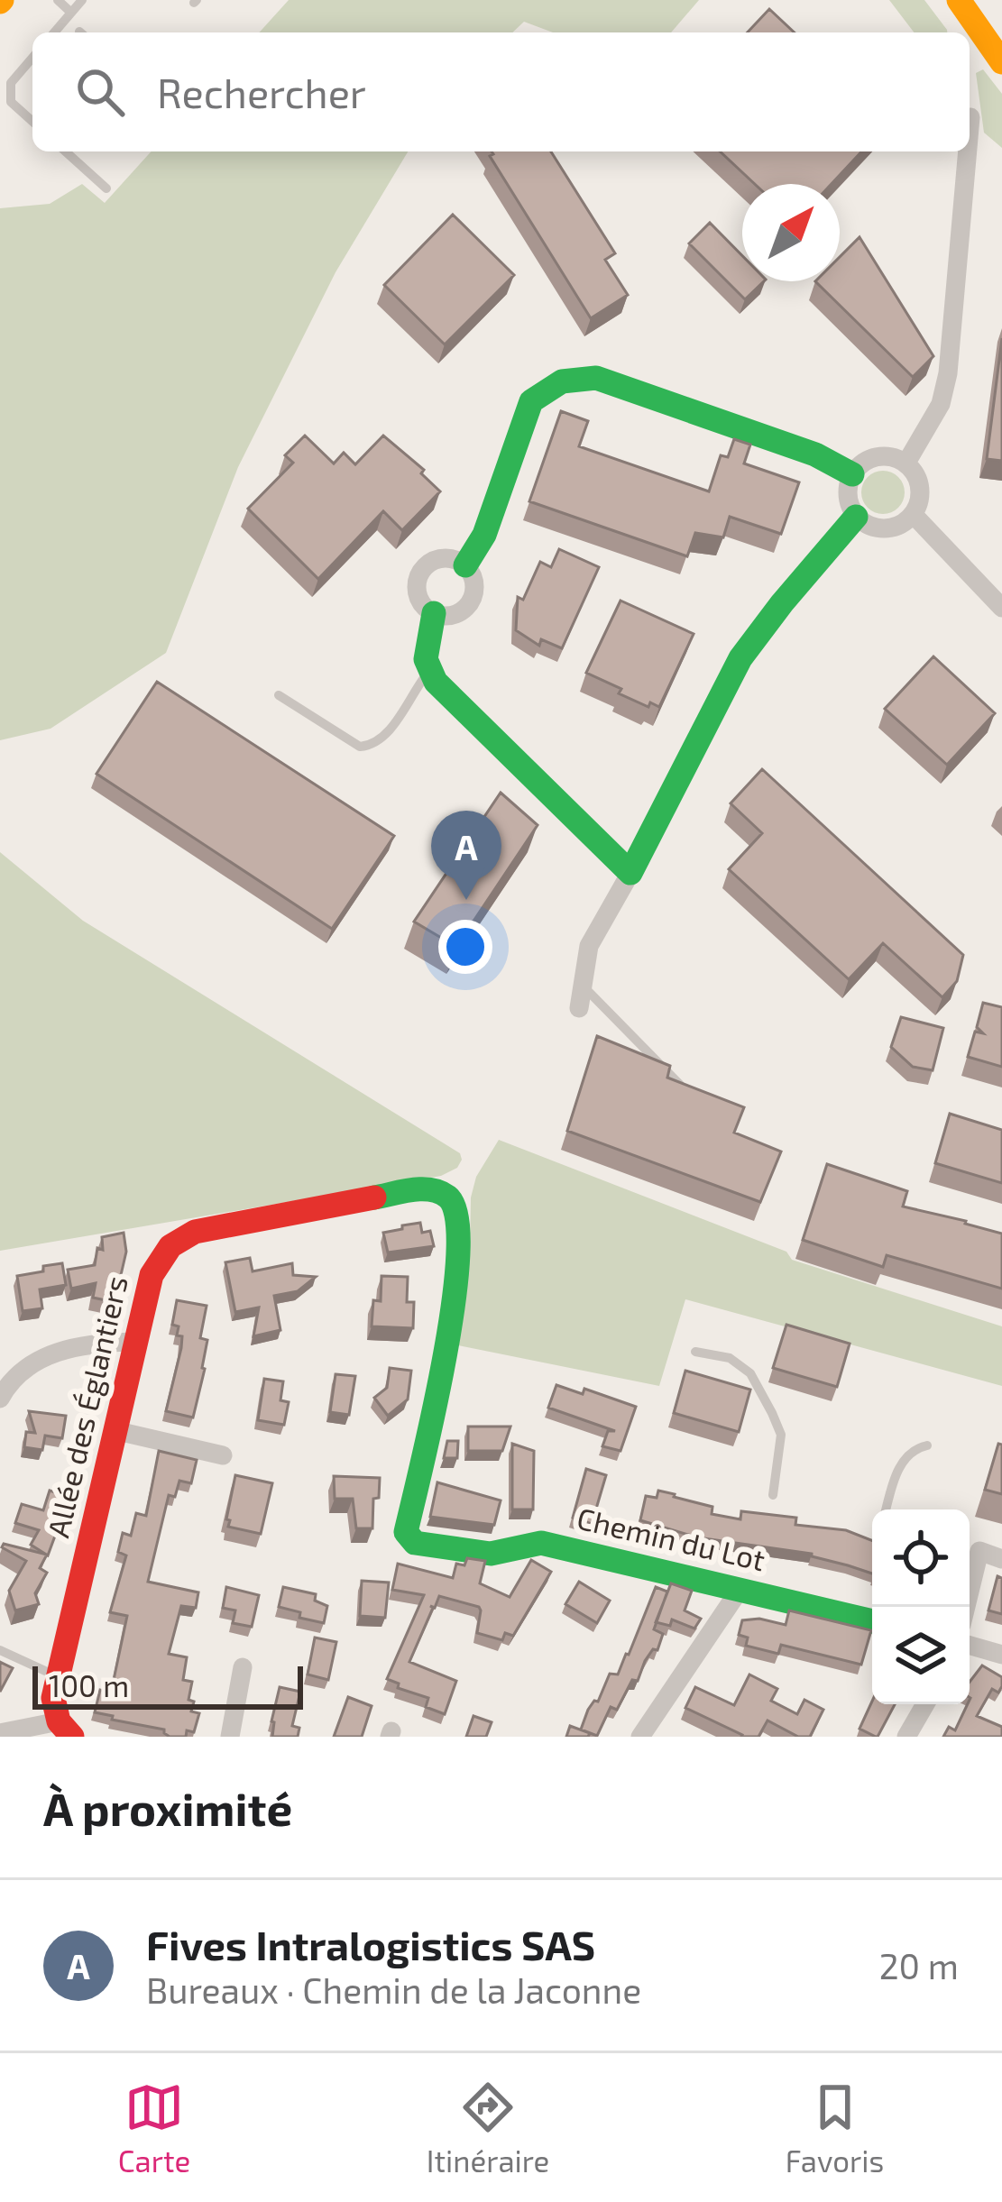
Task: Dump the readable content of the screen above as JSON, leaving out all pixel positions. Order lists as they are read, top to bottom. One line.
{"streets":{"street":["Allée des Églantiers","Chemin du Lot"]},"crossings":[["Allée des Églantiers","Chemin du Lot"]],"scale_bar":"100 m","north":"top right","page":{"search":"Rechercher","pins":"A","scale":"100 m","heading":"À proximité","list":[{"mark":"A","name":"Fives Intralogistics SAS","note":"Bureaux · Chemin de la Jaconne","value":"20 m"}],"nav":["Carte","Itinéraire","Favoris"]}}
